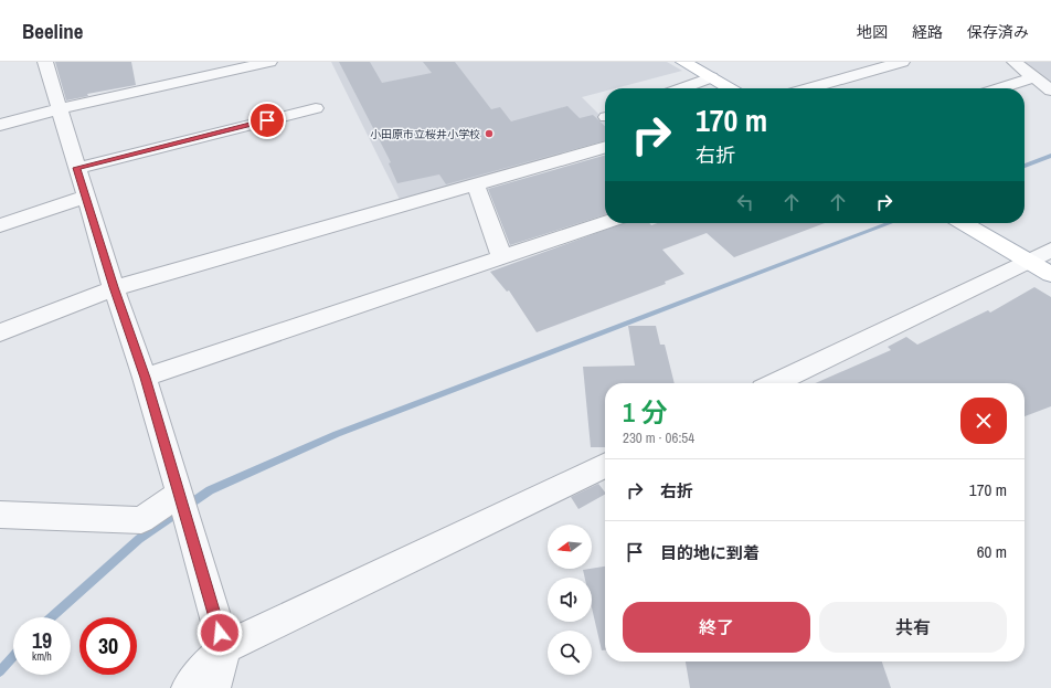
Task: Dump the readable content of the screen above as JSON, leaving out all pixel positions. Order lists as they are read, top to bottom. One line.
{"places":["小田原市立桜井小学校"],"north":"left","page":{"header":"Beeline","nav":["地図","経路","保存済み"],"turn":["170 m","右折"],"heading":["1 分","230 m · 06:54"],"list":[{"name":"右折","value":"170 m"},{"name":"目的地に到着","value":"60 m"}],"buttons":["終了","共有"],"speed":"19 km/h","limit":"30"}}
